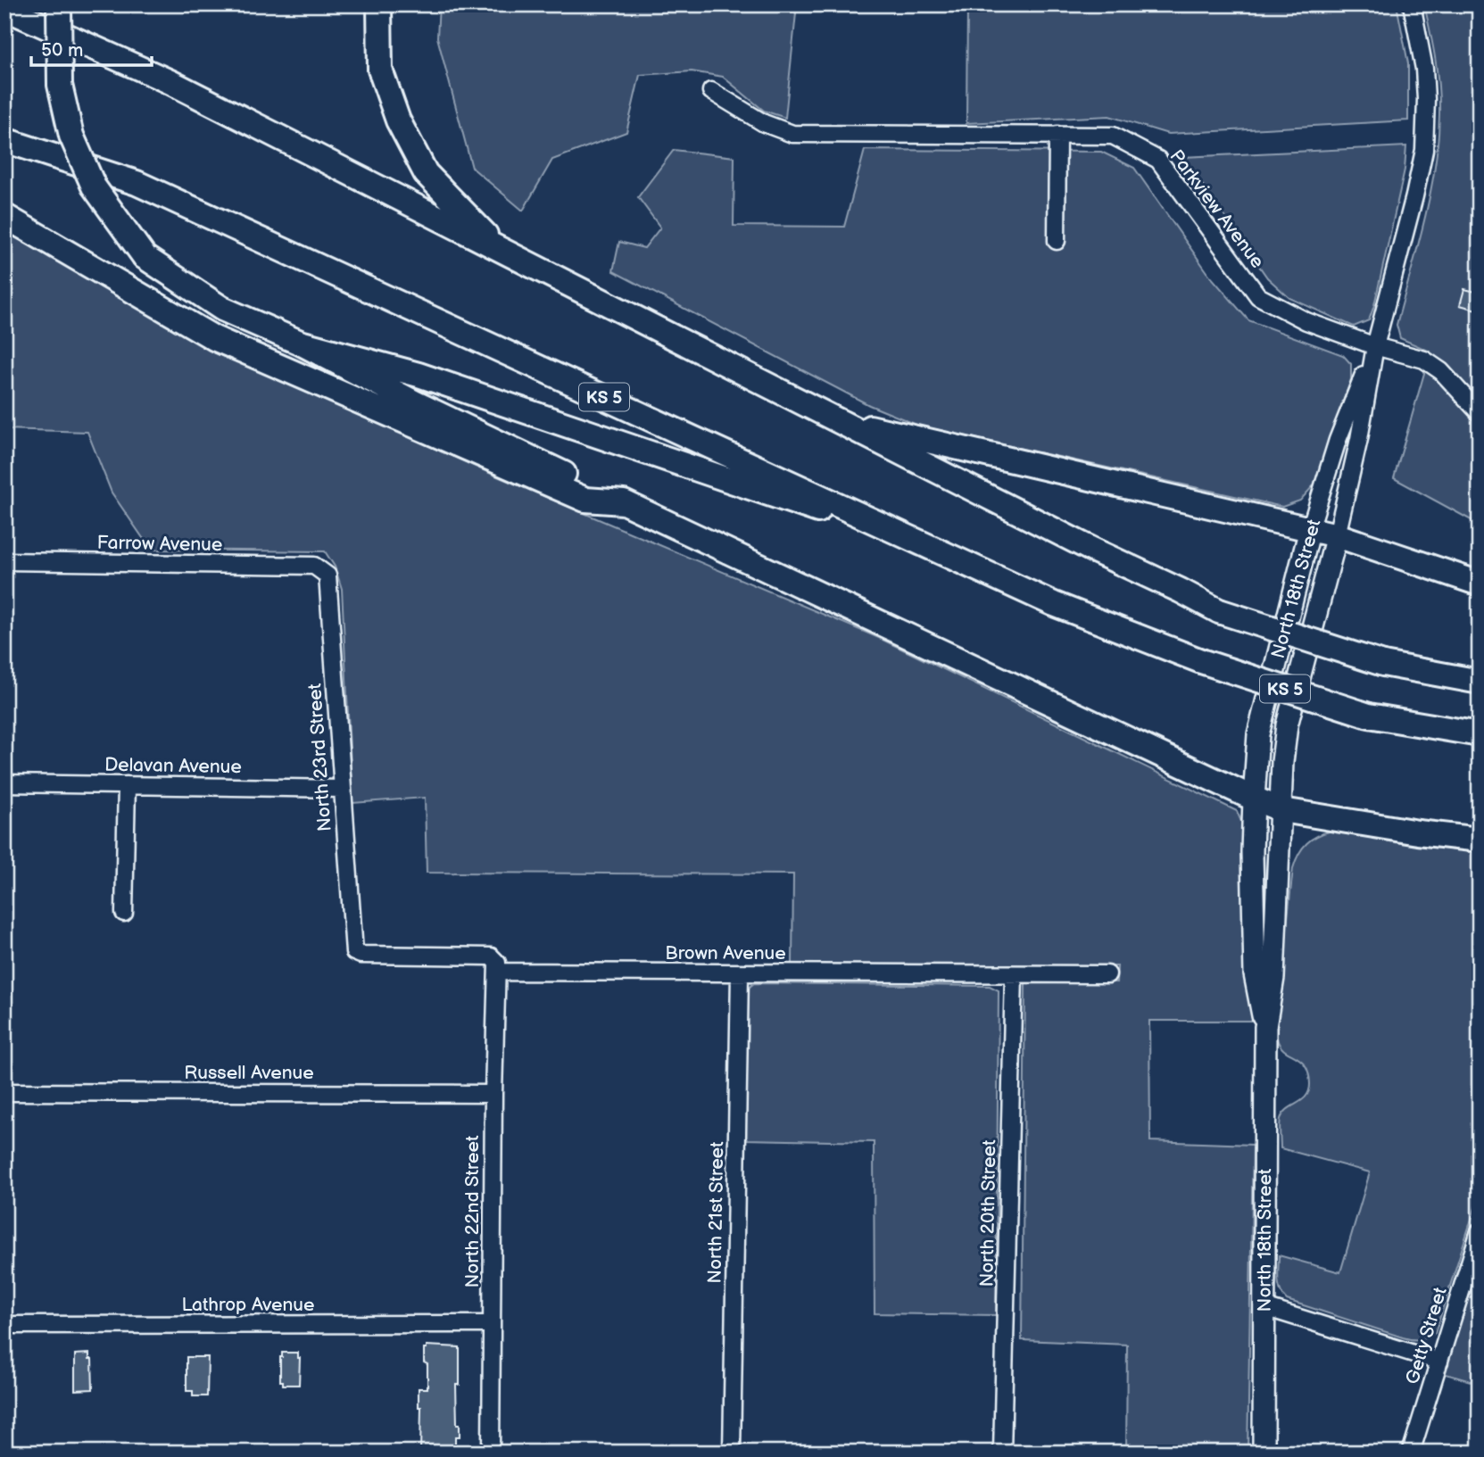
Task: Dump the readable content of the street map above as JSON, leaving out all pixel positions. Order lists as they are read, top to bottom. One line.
{"streets":{"highway":["KS 5"],"main road":["North 18th Street"],"street":["Parkview Avenue","Farrow Avenue","North 23rd Street","Delavan Avenue","Brown Avenue","Russell Avenue","North 22nd Street","North 21st Street","North 20th Street","Lathrop Avenue","Getty Street"]},"crossings":[["Parkview Avenue","North 18th Street"],["Farrow Avenue","North 23rd Street"],["North 23rd Street","Delavan Avenue"],["North 23rd Street","Brown Avenue"],["North 23rd Street","North 22nd Street"],["Brown Avenue","North 22nd Street"],["Brown Avenue","North 21st Street"],["Brown Avenue","North 20th Street"],["Russell Avenue","North 22nd Street"],["North 22nd Street","Lathrop Avenue"]],"scale_bar":"50 m"}
